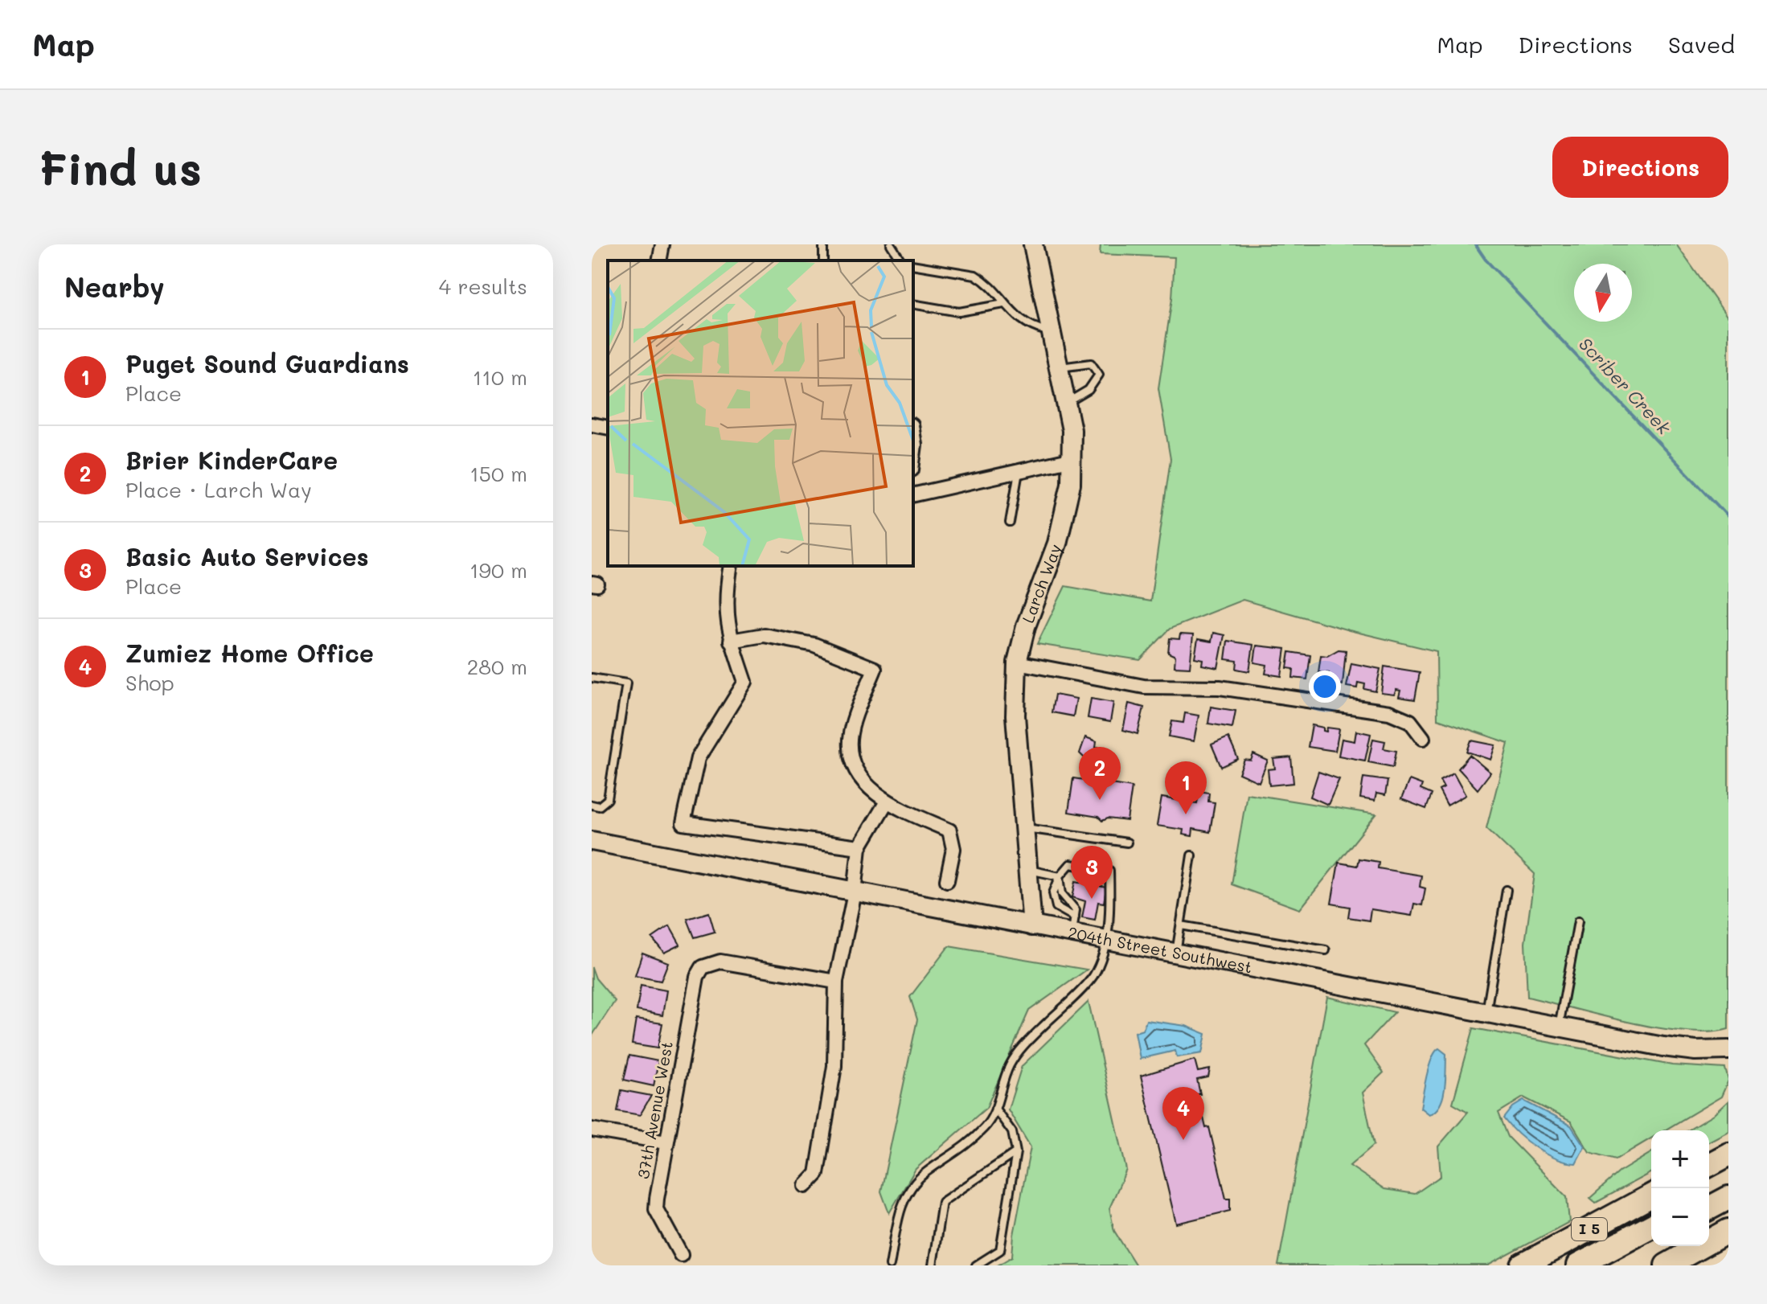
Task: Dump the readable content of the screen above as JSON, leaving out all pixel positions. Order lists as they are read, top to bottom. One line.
{"streets":{"highway":["I 5"],"street":["Larch Way","204th Street Southwest","37th Avenue West"]},"crossings":[["Larch Way","204th Street Southwest"]],"water":["Scriber Creek"],"north":"bottom","page":{"header":"Map","nav":["Map","Directions","Saved"],"buttons":"Directions","title":"Find us","heading":["Nearby","4 results"],"list":[{"mark":"1","name":"Puget Sound Guardians","note":"Place","value":"110 m"},{"mark":"2","name":"Brier KinderCare","note":"Place · Larch Way","value":"150 m"},{"mark":"3","name":"Basic Auto Services","note":"Place","value":"190 m"},{"mark":"4","name":"Zumiez Home Office","note":"Shop","value":"280 m"}],"pins":["2","1","3","4"],"map_buttons":["+","−"]}}
